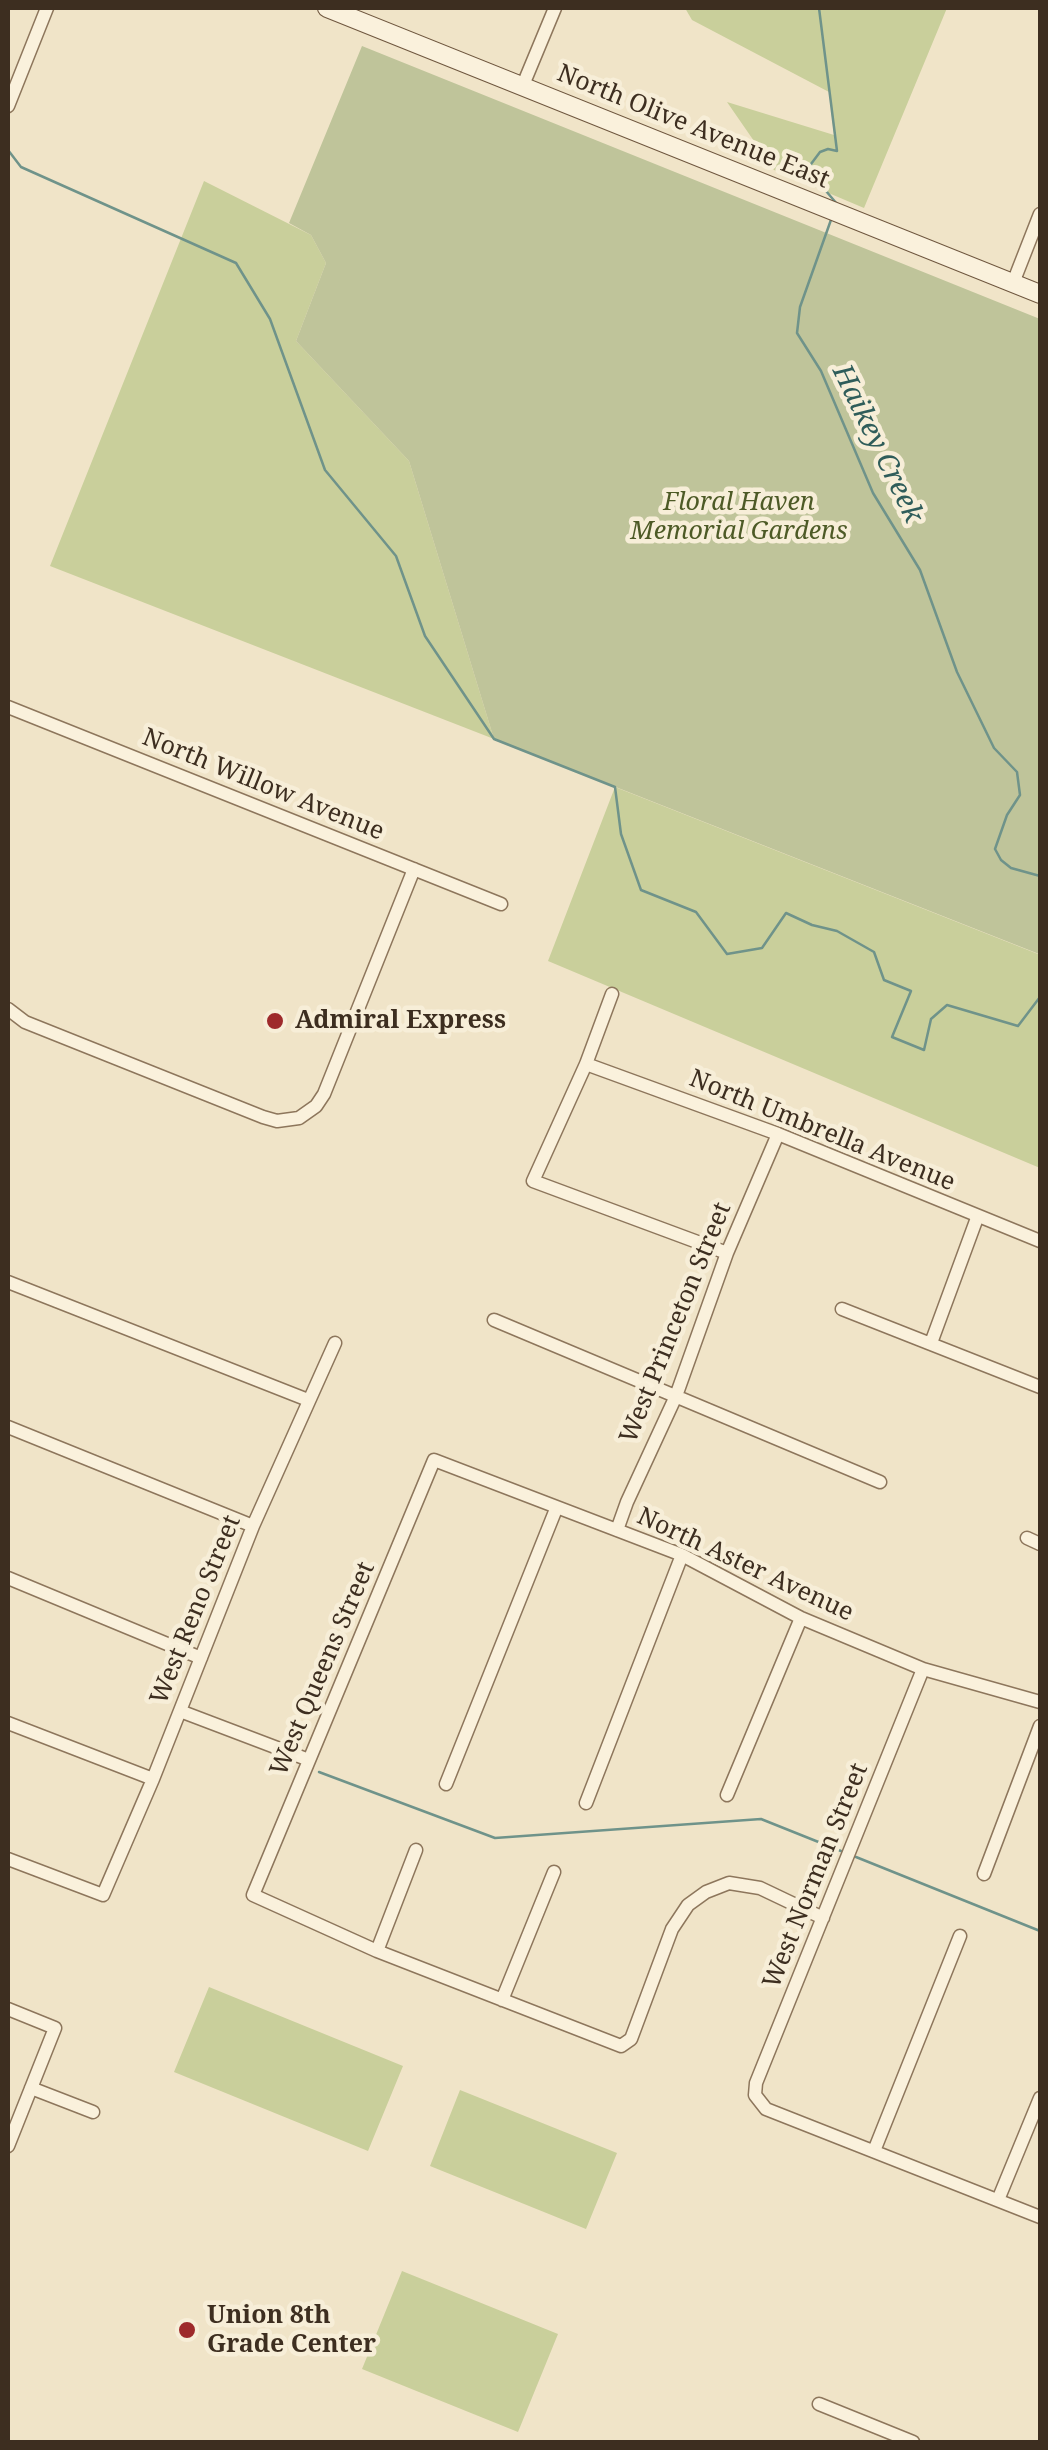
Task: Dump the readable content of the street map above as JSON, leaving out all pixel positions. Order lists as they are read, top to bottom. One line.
{"streets":{"street":["North Olive Avenue East","North Willow Avenue","North Umbrella Avenue","West Princeton Street","North Aster Avenue","West Reno Street","West Queens Street","West Norman Street"]},"crossings":[["North Umbrella Avenue","West Princeton Street"],["West Princeton Street","North Aster Avenue"],["North Aster Avenue","West Queens Street"],["North Aster Avenue","West Norman Street"]],"water":["Haikey Creek"],"parks":["Floral Haven Memorial Gardens"],"places":["Admiral Express","Union 8th Grade Center"]}
